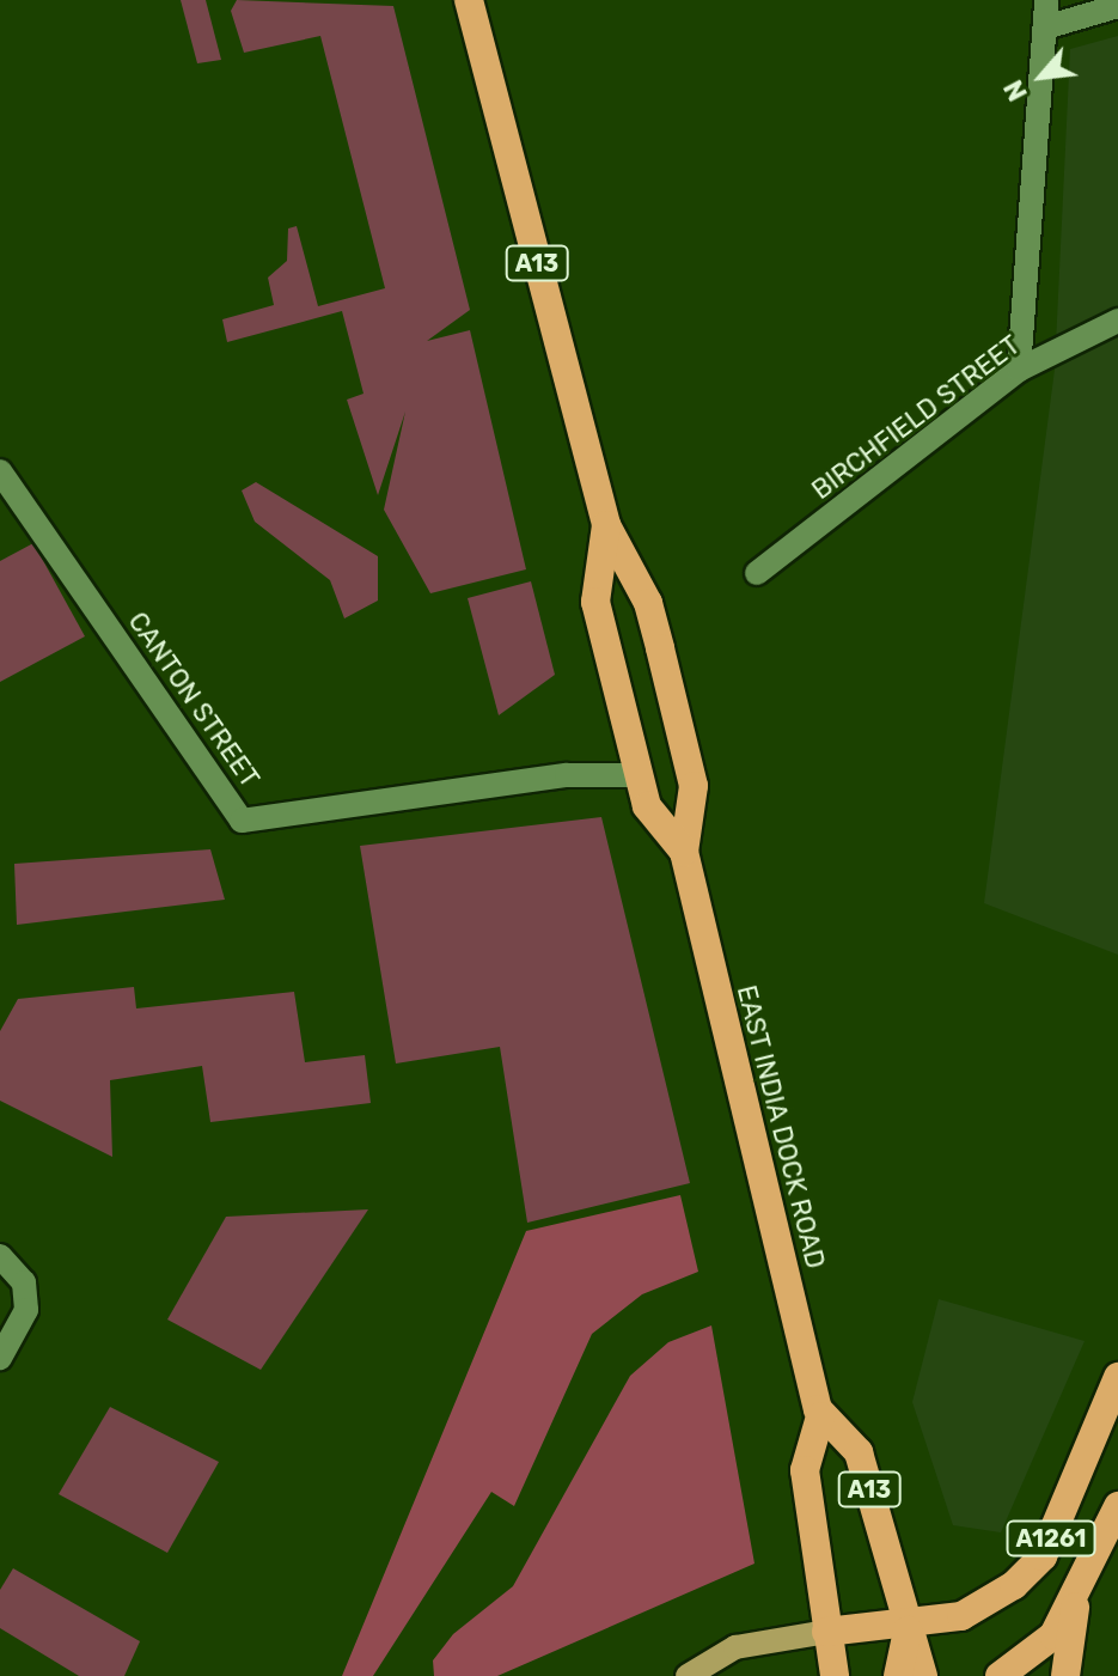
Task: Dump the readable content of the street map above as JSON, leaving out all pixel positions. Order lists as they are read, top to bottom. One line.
{"streets":{"highway":["A13","EAST INDIA DOCK ROAD","A1261"],"street":["BIRCHFIELD STREET","CANTON STREET"]},"crossings":[["A13","EAST INDIA DOCK ROAD"],["A13","A1261"],["CANTON STREET","EAST INDIA DOCK ROAD"]],"north":"bottom left"}
